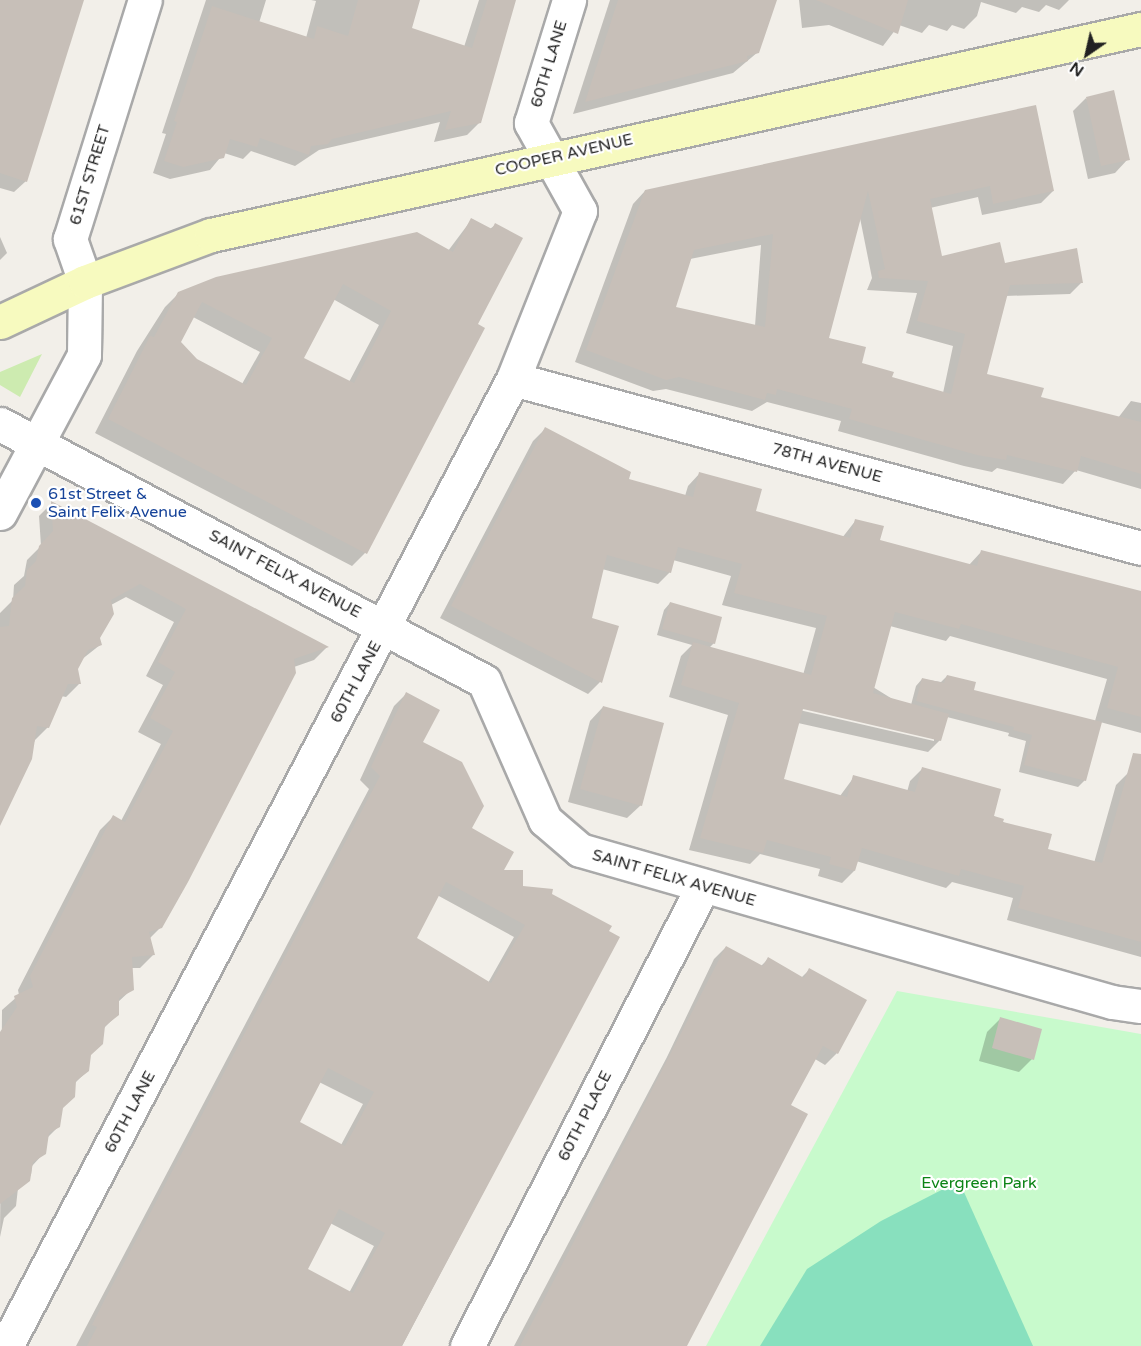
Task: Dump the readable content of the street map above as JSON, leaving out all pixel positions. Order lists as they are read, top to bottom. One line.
{"streets":{"main road":["COOPER AVENUE"],"street":["60TH LANE","61ST STREET","78TH AVENUE","SAINT FELIX AVENUE","60TH PLACE"]},"crossings":[["60TH LANE","COOPER AVENUE"],["60TH LANE","78TH AVENUE"],["60TH LANE","SAINT FELIX AVENUE"],["COOPER AVENUE","61ST STREET"],["61ST STREET","SAINT FELIX AVENUE"],["SAINT FELIX AVENUE","60TH PLACE"]],"parks":["Evergreen Park"],"places":["61st Street & Saint Felix Avenue"],"north":"bottom left"}
